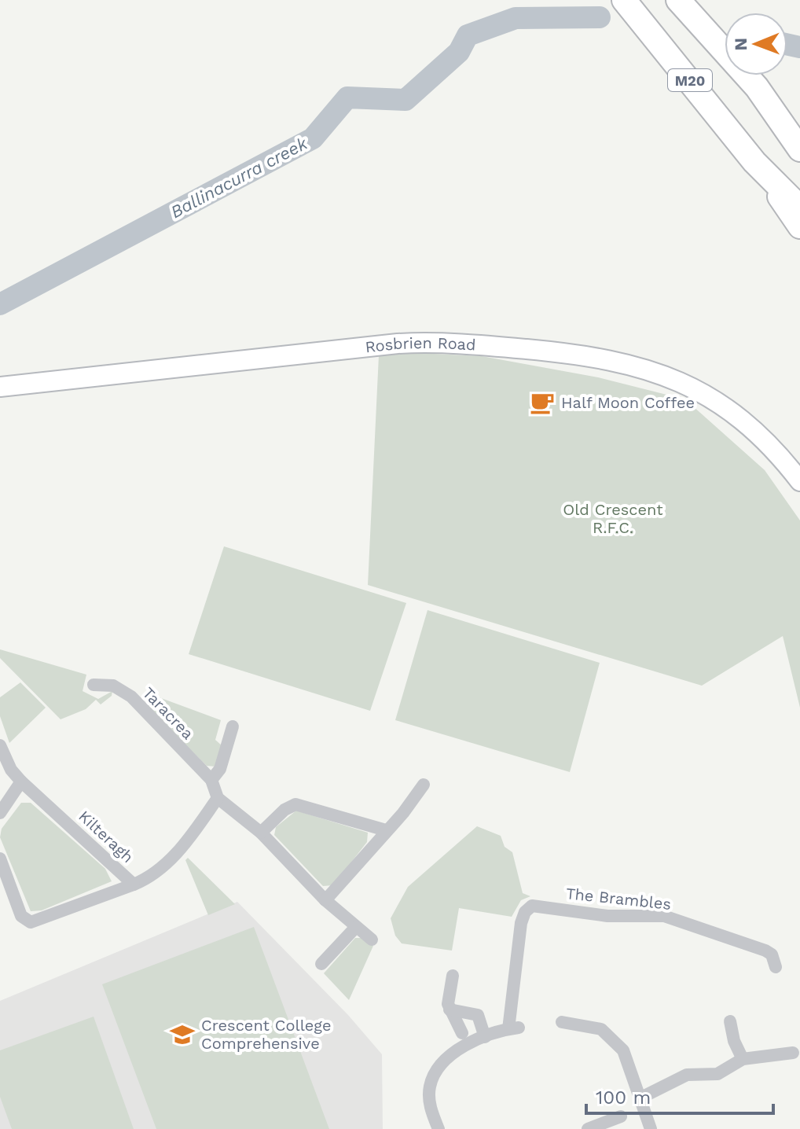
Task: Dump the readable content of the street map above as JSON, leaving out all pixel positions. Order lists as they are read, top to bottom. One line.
{"streets":{"highway":["M20"],"street":["Rosbrien Road","Taracrea","Kilteragh","The Brambles"]},"crossings":[["Taracrea","Kilteragh"]],"water":["Ballinacurra creek"],"parks":["Old Crescent R.F.C."],"places":{"cafe":["Half Moon Coffee"],"school or university":["Crescent College Comprehensive"]},"scale_bar":"100 m","north":"left"}
